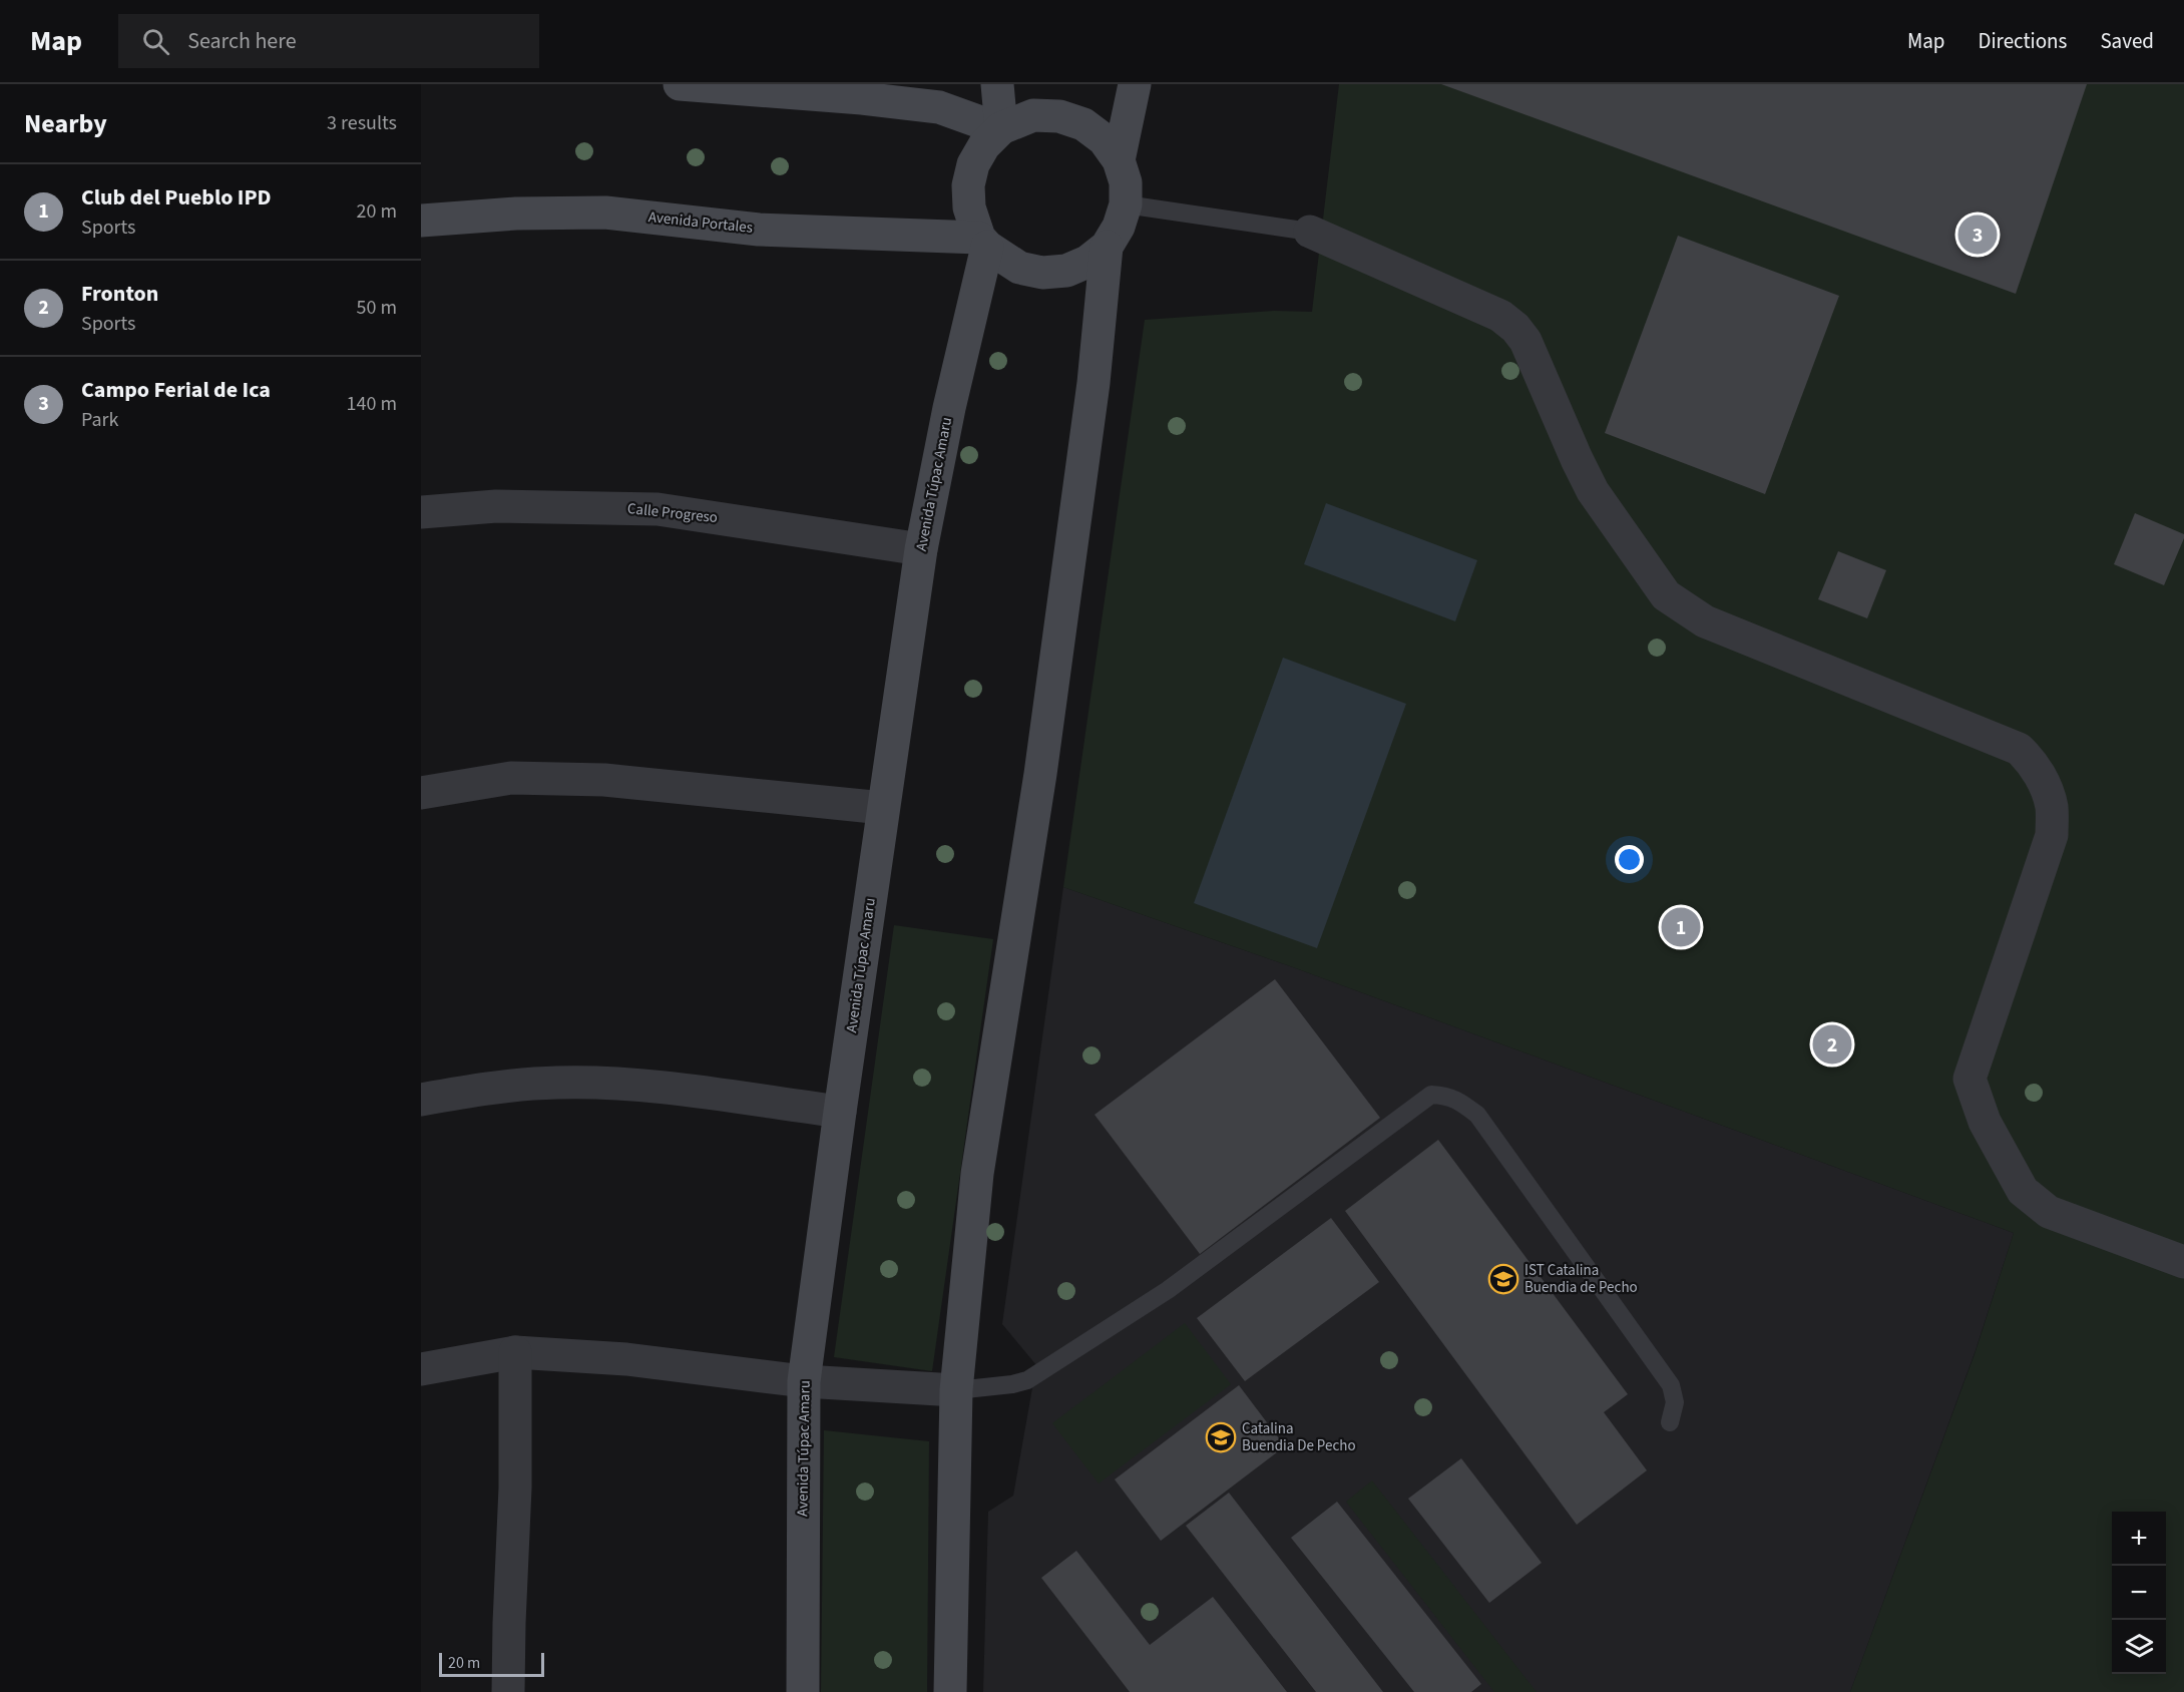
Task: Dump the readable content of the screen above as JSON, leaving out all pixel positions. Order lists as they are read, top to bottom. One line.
{"streets":{"main road":["Avenida Portales","Avenida Túpac Amaru"],"street":["Calle Progreso"]},"crossings":[["Avenida Portales","Avenida Túpac Amaru"],["Avenida Túpac Amaru","Calle Progreso"]],"places":{"school or university":["IST Catalina Buendia de Pecho","Catalina Buendia De Pecho"]},"scale_bar":"20 m","page":{"header":"Map","search":"Search here","nav":["Map","Directions","Saved"],"heading":["Nearby","3 results"],"list":[{"mark":"1","name":"Club del Pueblo IPD","note":"Sports","value":"20 m"},{"mark":"2","name":"Fronton","note":"Sports","value":"50 m"},{"mark":"3","name":"Campo Ferial de Ica","note":"Park","value":"140 m"}],"pins":["3","1","2"],"map_buttons":["+","−"],"scale":"20 m"}}
